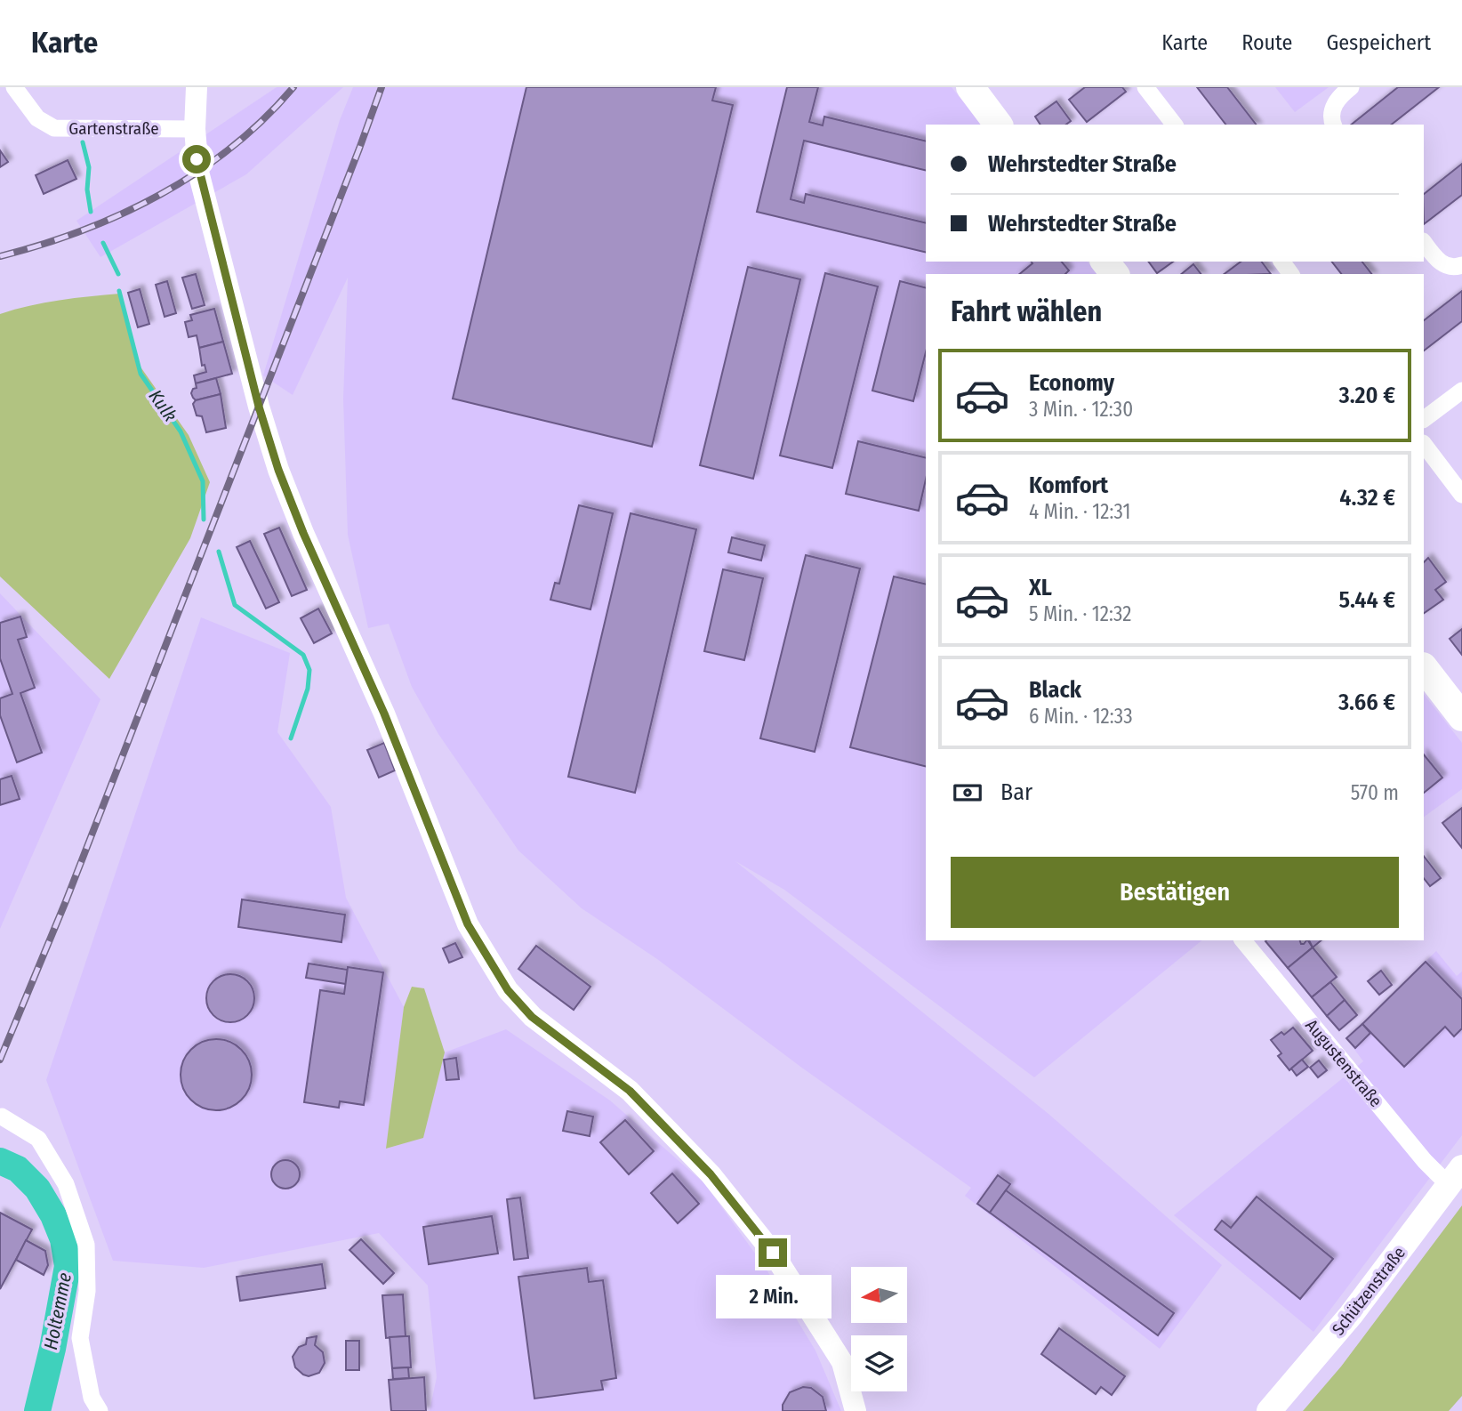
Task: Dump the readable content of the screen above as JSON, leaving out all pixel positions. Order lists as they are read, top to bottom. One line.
{"streets":{"main road":["Schützenstraße"],"street":["Gartenstraße","Augustenstraße"]},"crossings":[["Augustenstraße","Schützenstraße"]],"water":["Kulk","Holtemme"],"north":"left","page":{"header":"Karte","nav":["Karte","Route","Gespeichert"],"banner":["Wehrstedter Straße","Wehrstedter Straße"],"heading":"Fahrt wählen","list":[{"name":"Economy","note":"3 Min. · 12:30","value":"3.20 €"},{"name":"Komfort","note":"4 Min. · 12:31","value":"4.32 €"},{"name":"XL","note":"5 Min. · 12:32","value":"5.44 €"},{"name":"Black","note":"6 Min. · 12:33","value":"3.66 €"}],"pay":["Bar","570 m"],"buttons":"Bestätigen","bubble":"2 Min."}}
